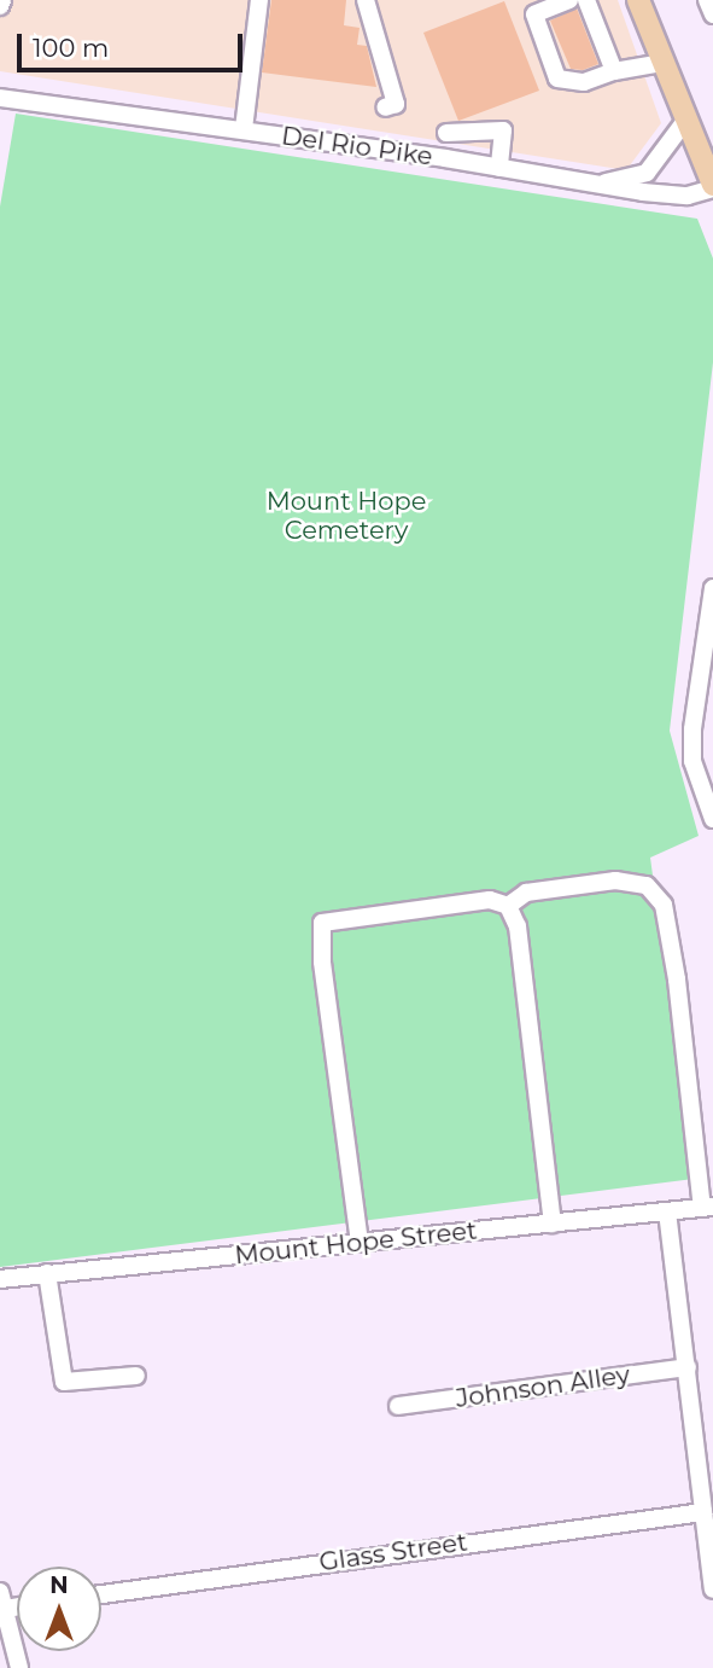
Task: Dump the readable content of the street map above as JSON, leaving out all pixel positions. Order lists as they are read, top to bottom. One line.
{"streets":{"street":["Del Rio Pike","Mount Hope Street","Johnson Alley","Glass Street"]},"parks":["Mount Hope Cemetery"],"scale_bar":"100 m","north":"top"}
